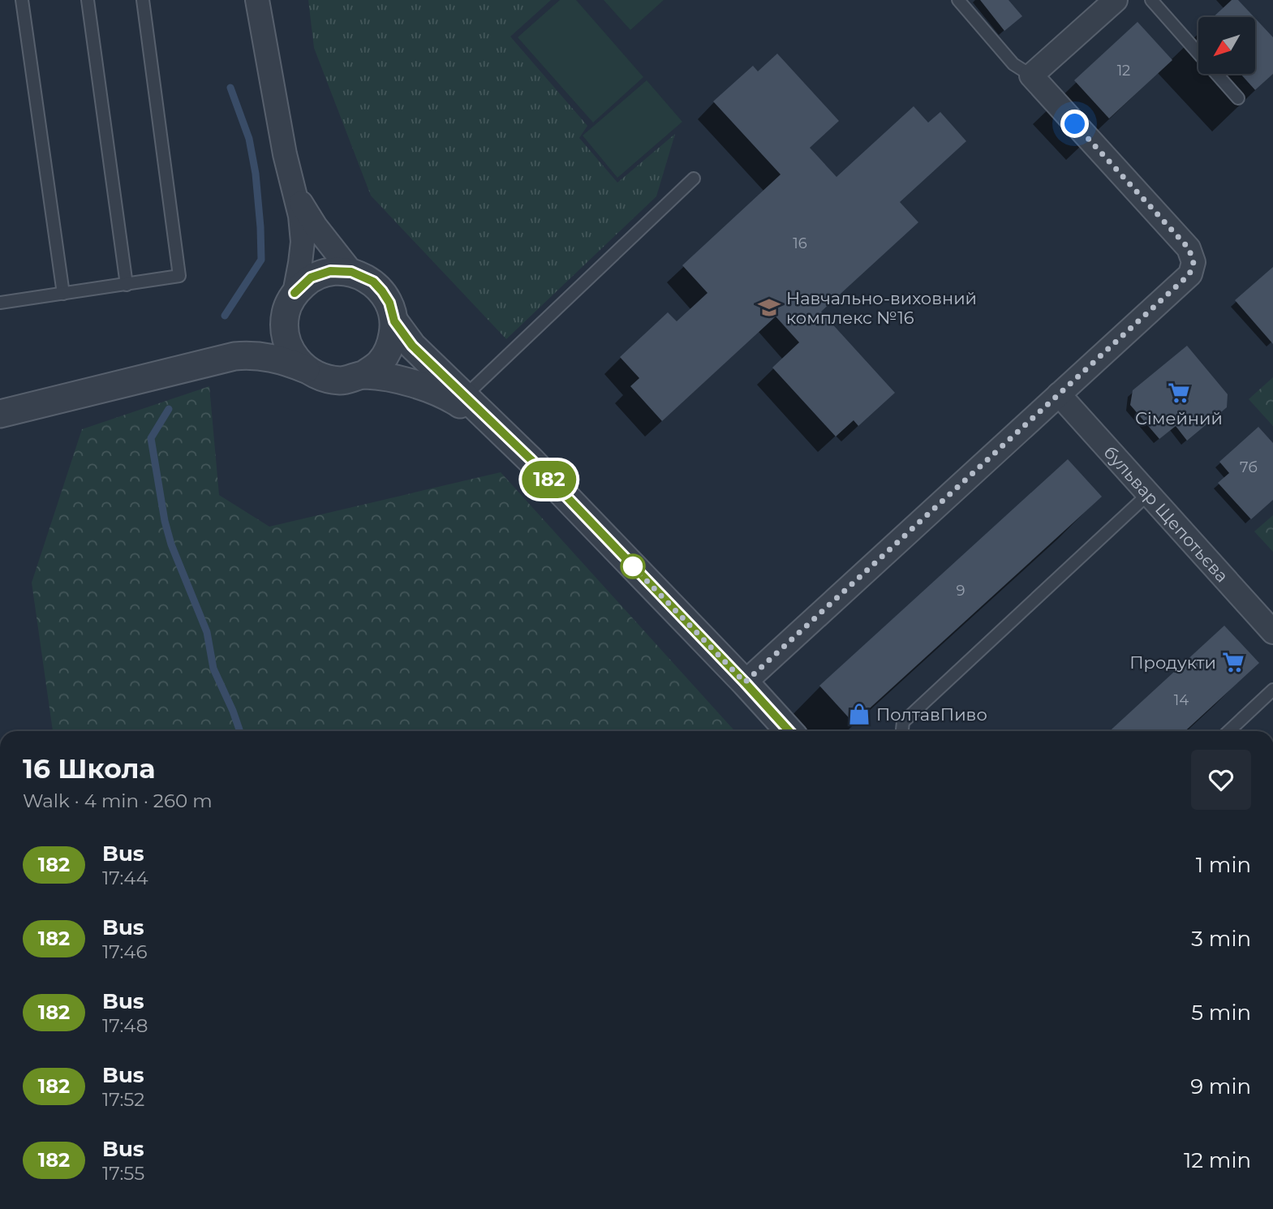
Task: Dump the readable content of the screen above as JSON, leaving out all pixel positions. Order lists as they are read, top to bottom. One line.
{"streets":{"street":["бульвар Щепотьєва"]},"places":{"school or university":["Навчально-виховний комплекс №16"],"supermarket":["Сімейний","Продукти"],"shop":["ПолтавПиво"]},"lines":["bus line 182"],"house_numbers":["12","16","7б","9","14"],"north":"bottom left","page":{"on_map":"182","heading":["16 Школа","Walk · 4 min · 260 m"],"list":[{"mark":"182","name":"Bus","note":"17:44","value":"1 min"},{"mark":"182","name":"Bus","note":"17:46","value":"3 min"},{"mark":"182","name":"Bus","note":"17:48","value":"5 min"},{"mark":"182","name":"Bus","note":"17:52","value":"9 min"},{"mark":"182","name":"Bus","note":"17:55","value":"12 min"}]}}
